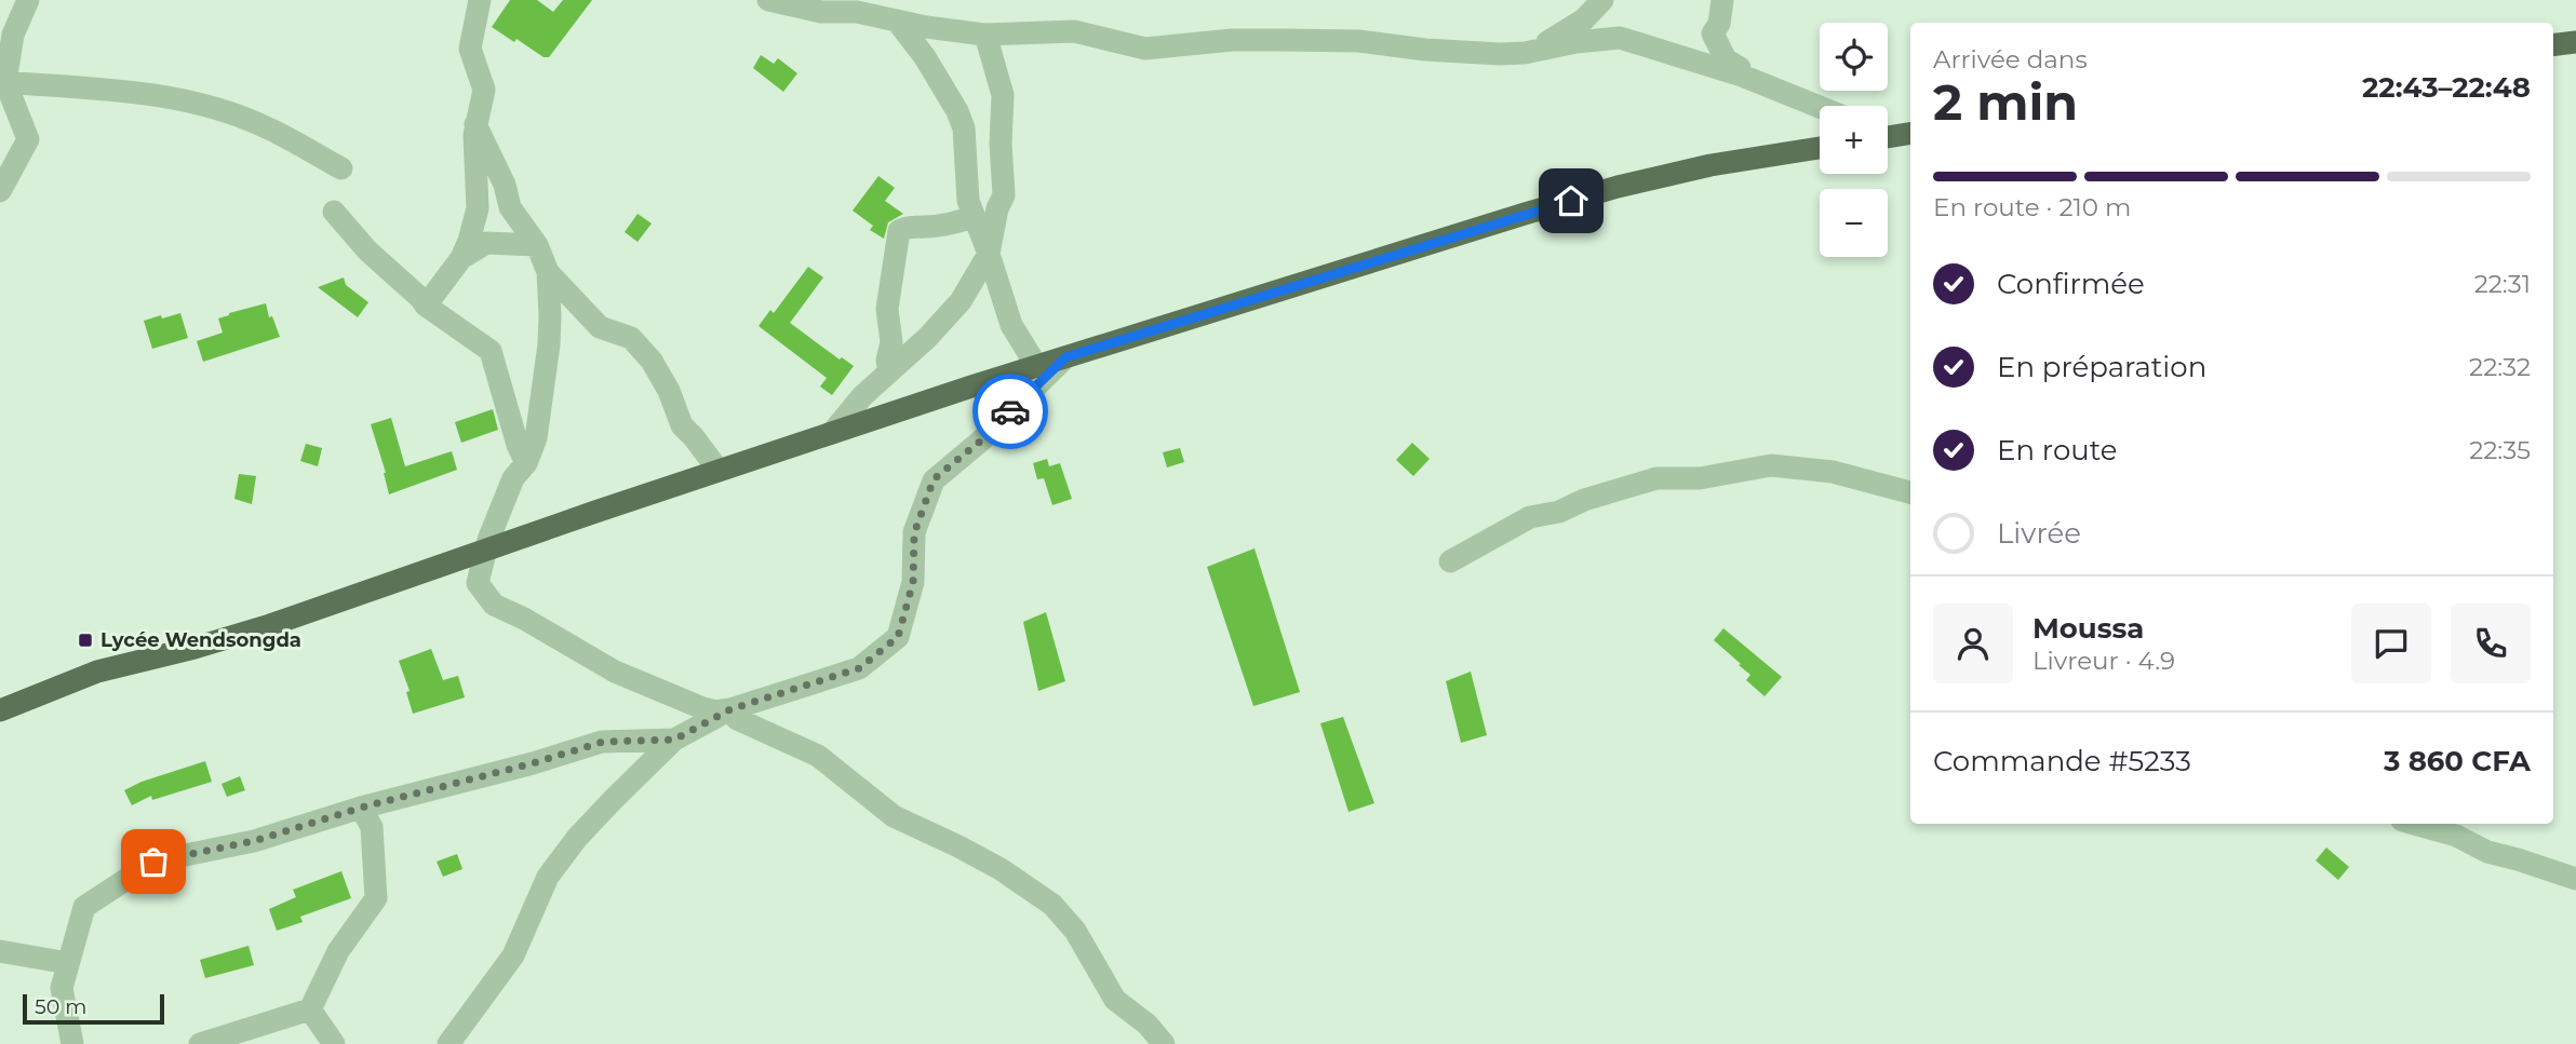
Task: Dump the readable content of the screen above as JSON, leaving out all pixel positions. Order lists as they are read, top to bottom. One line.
{"places":{"transit":["Lycée Wendsongda"]},"scale_bar":"50 m","page":{"map_buttons":["+","−"],"heading":["2 min","Arrivée dans","22:43–22:48"],"panel":["Moussa","Livreur · 4.9","Commande #5233","3 860 CFA"],"bar":"En route · 210 m","list":[["Confirmée","22:31"],["En préparation","22:32"],["En route","22:35"],"Livrée"],"scale":"50 m"}}
